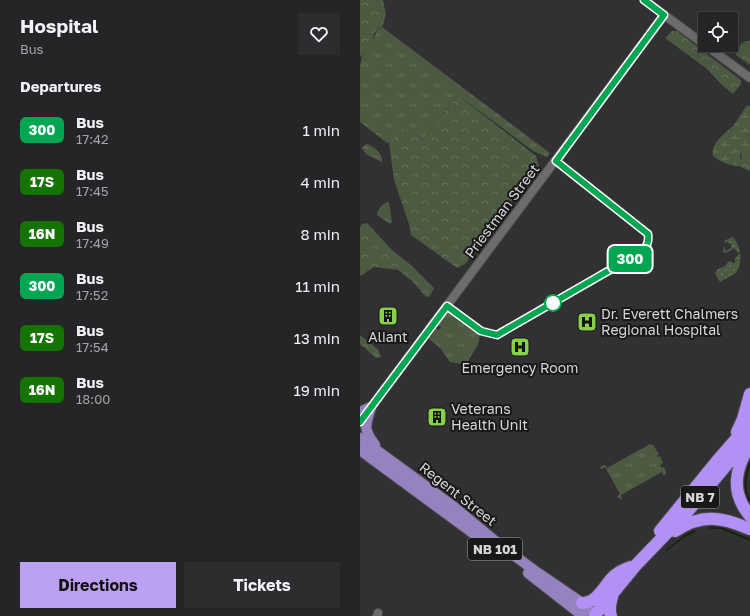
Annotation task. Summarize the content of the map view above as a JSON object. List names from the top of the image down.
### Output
{
  "streets": {
    "highway": ["NB 7"],
    "main road": ["Regent Street", "NB 101"],
    "street": ["Priestman Street"]
  },
  "crossings": [
    ["Regent Street", "NB 7"]
  ],
  "places": {
    "building": ["Aliant", "Veterans Health Unit"],
    "hospital": ["Dr. Everett Chalmers Regional Hospital", "Emergency Room"]
  },
  "lines": ["bus line 300"],
  "page": {
    "heading": [
      ["Hospital", "Bus"],
      "Departures"
    ],
    "on_map": "300",
    "list": [
      {
        "mark": "300",
        "name": "Bus",
        "note": "17:42",
        "value": "1 min"
      },
      {
        "mark": "17S",
        "name": "Bus",
        "note": "17:45",
        "value": "4 min"
      },
      {
        "mark": "16N",
        "name": "Bus",
        "note": "17:49",
        "value": "8 min"
      },
      {
        "mark": "300",
        "name": "Bus",
        "note": "17:52",
        "value": "11 min"
      },
      {
        "mark": "17S",
        "name": "Bus",
        "note": "17:54",
        "value": "13 min"
      },
      {
        "mark": "16N",
        "name": "Bus",
        "note": "18:00",
        "value": "19 min"
      }
    ],
    "buttons": ["Directions", "Tickets"]
  }
}
